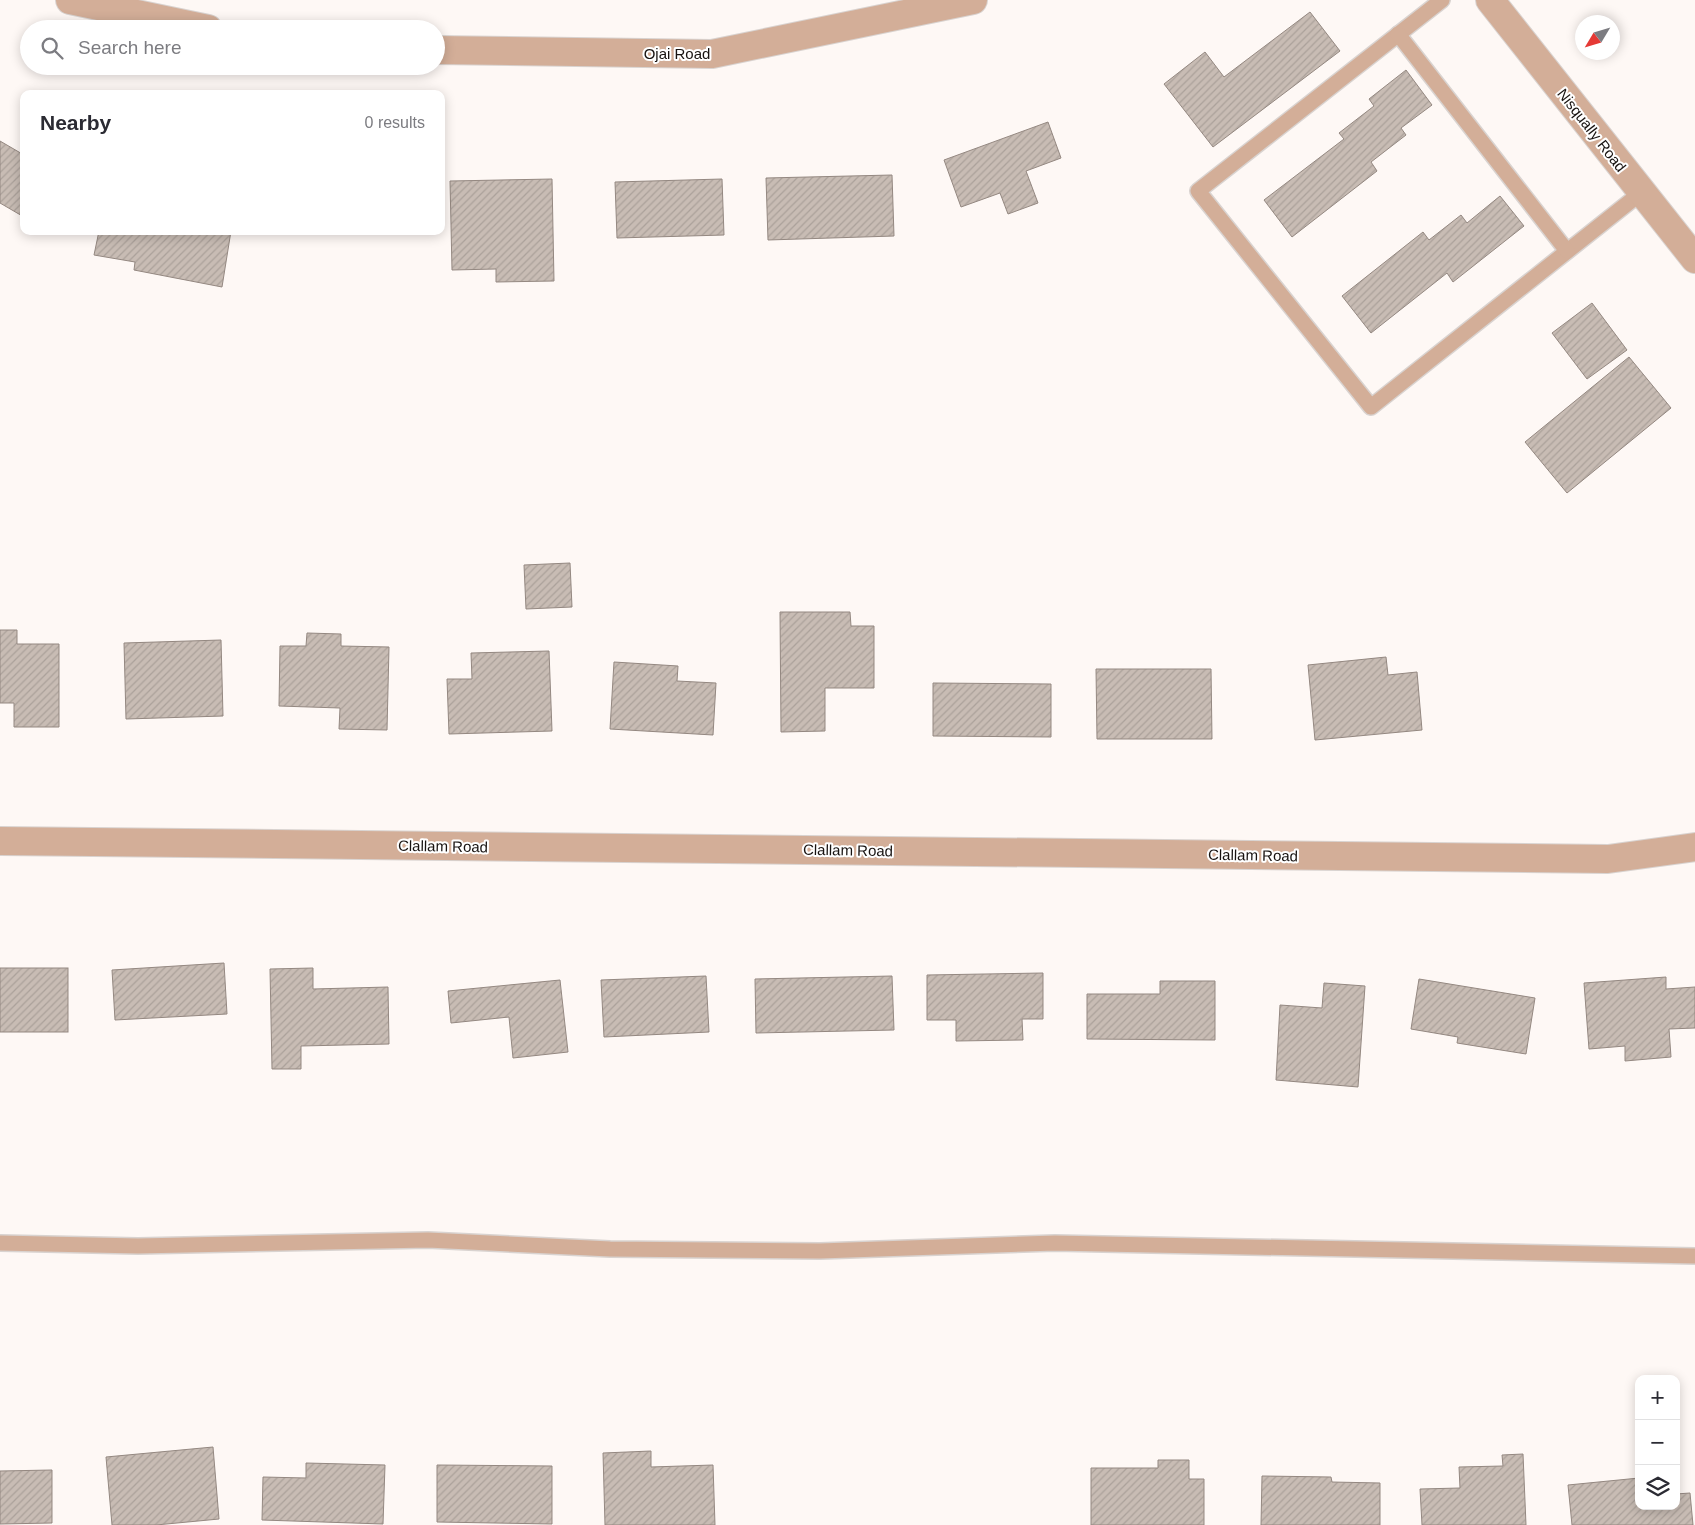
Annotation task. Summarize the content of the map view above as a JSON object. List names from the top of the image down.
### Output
{
  "streets": {
    "street": ["Ojai Road", "Nisqually Road", "Clallam Road"]
  },
  "north": "bottom left",
  "page": {
    "search": "Search here",
    "heading": ["Nearby", "0 results"],
    "map_buttons": ["+", "−"]
  }
}
